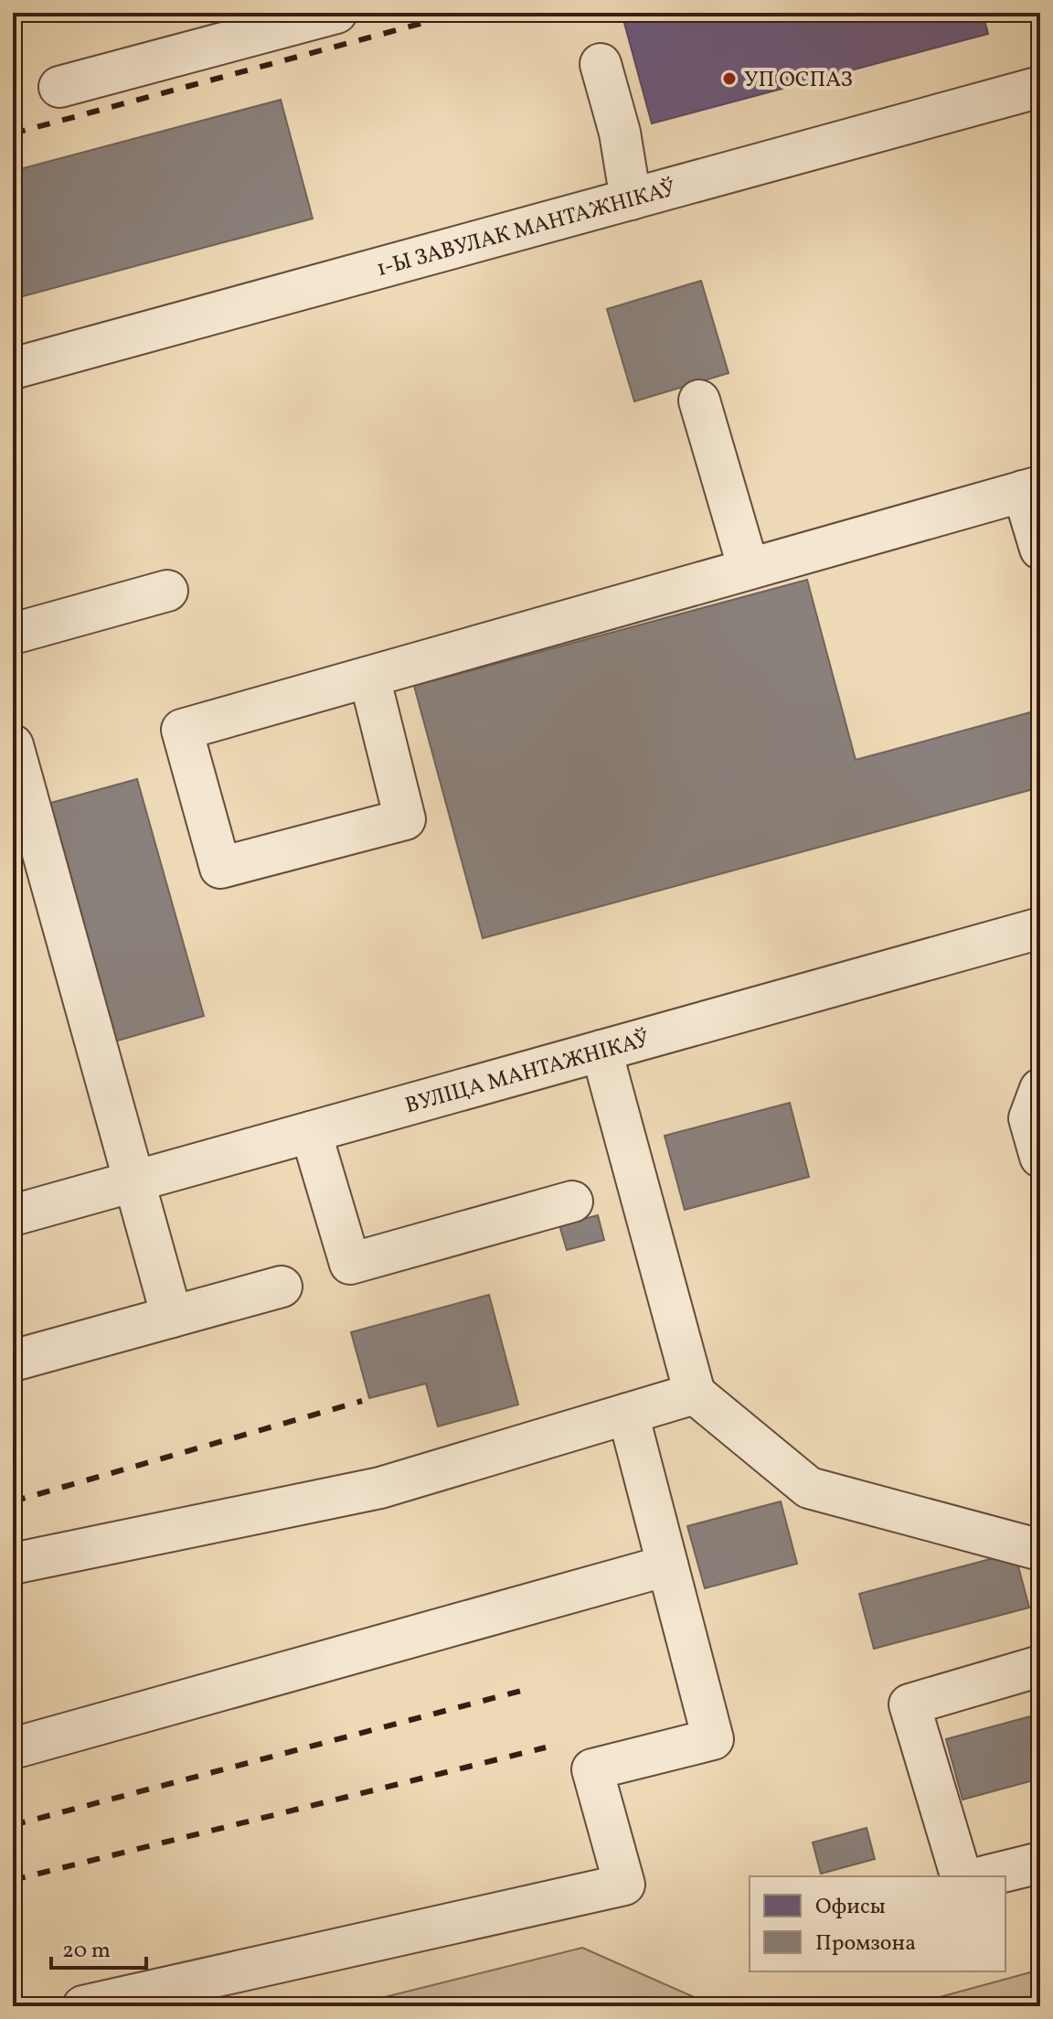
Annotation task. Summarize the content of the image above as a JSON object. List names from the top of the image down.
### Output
{
  "streets": {
    "street": ["1-Ы ЗАВУЛАК МАНТАЖНІКАЎ", "ВУЛІЦА МАНТАЖНІКАЎ"]
  },
  "places": ["УП ОСПАЗ"],
  "legend": ["Офисы", "Промзона"],
  "scale_bar": "20 m"
}
